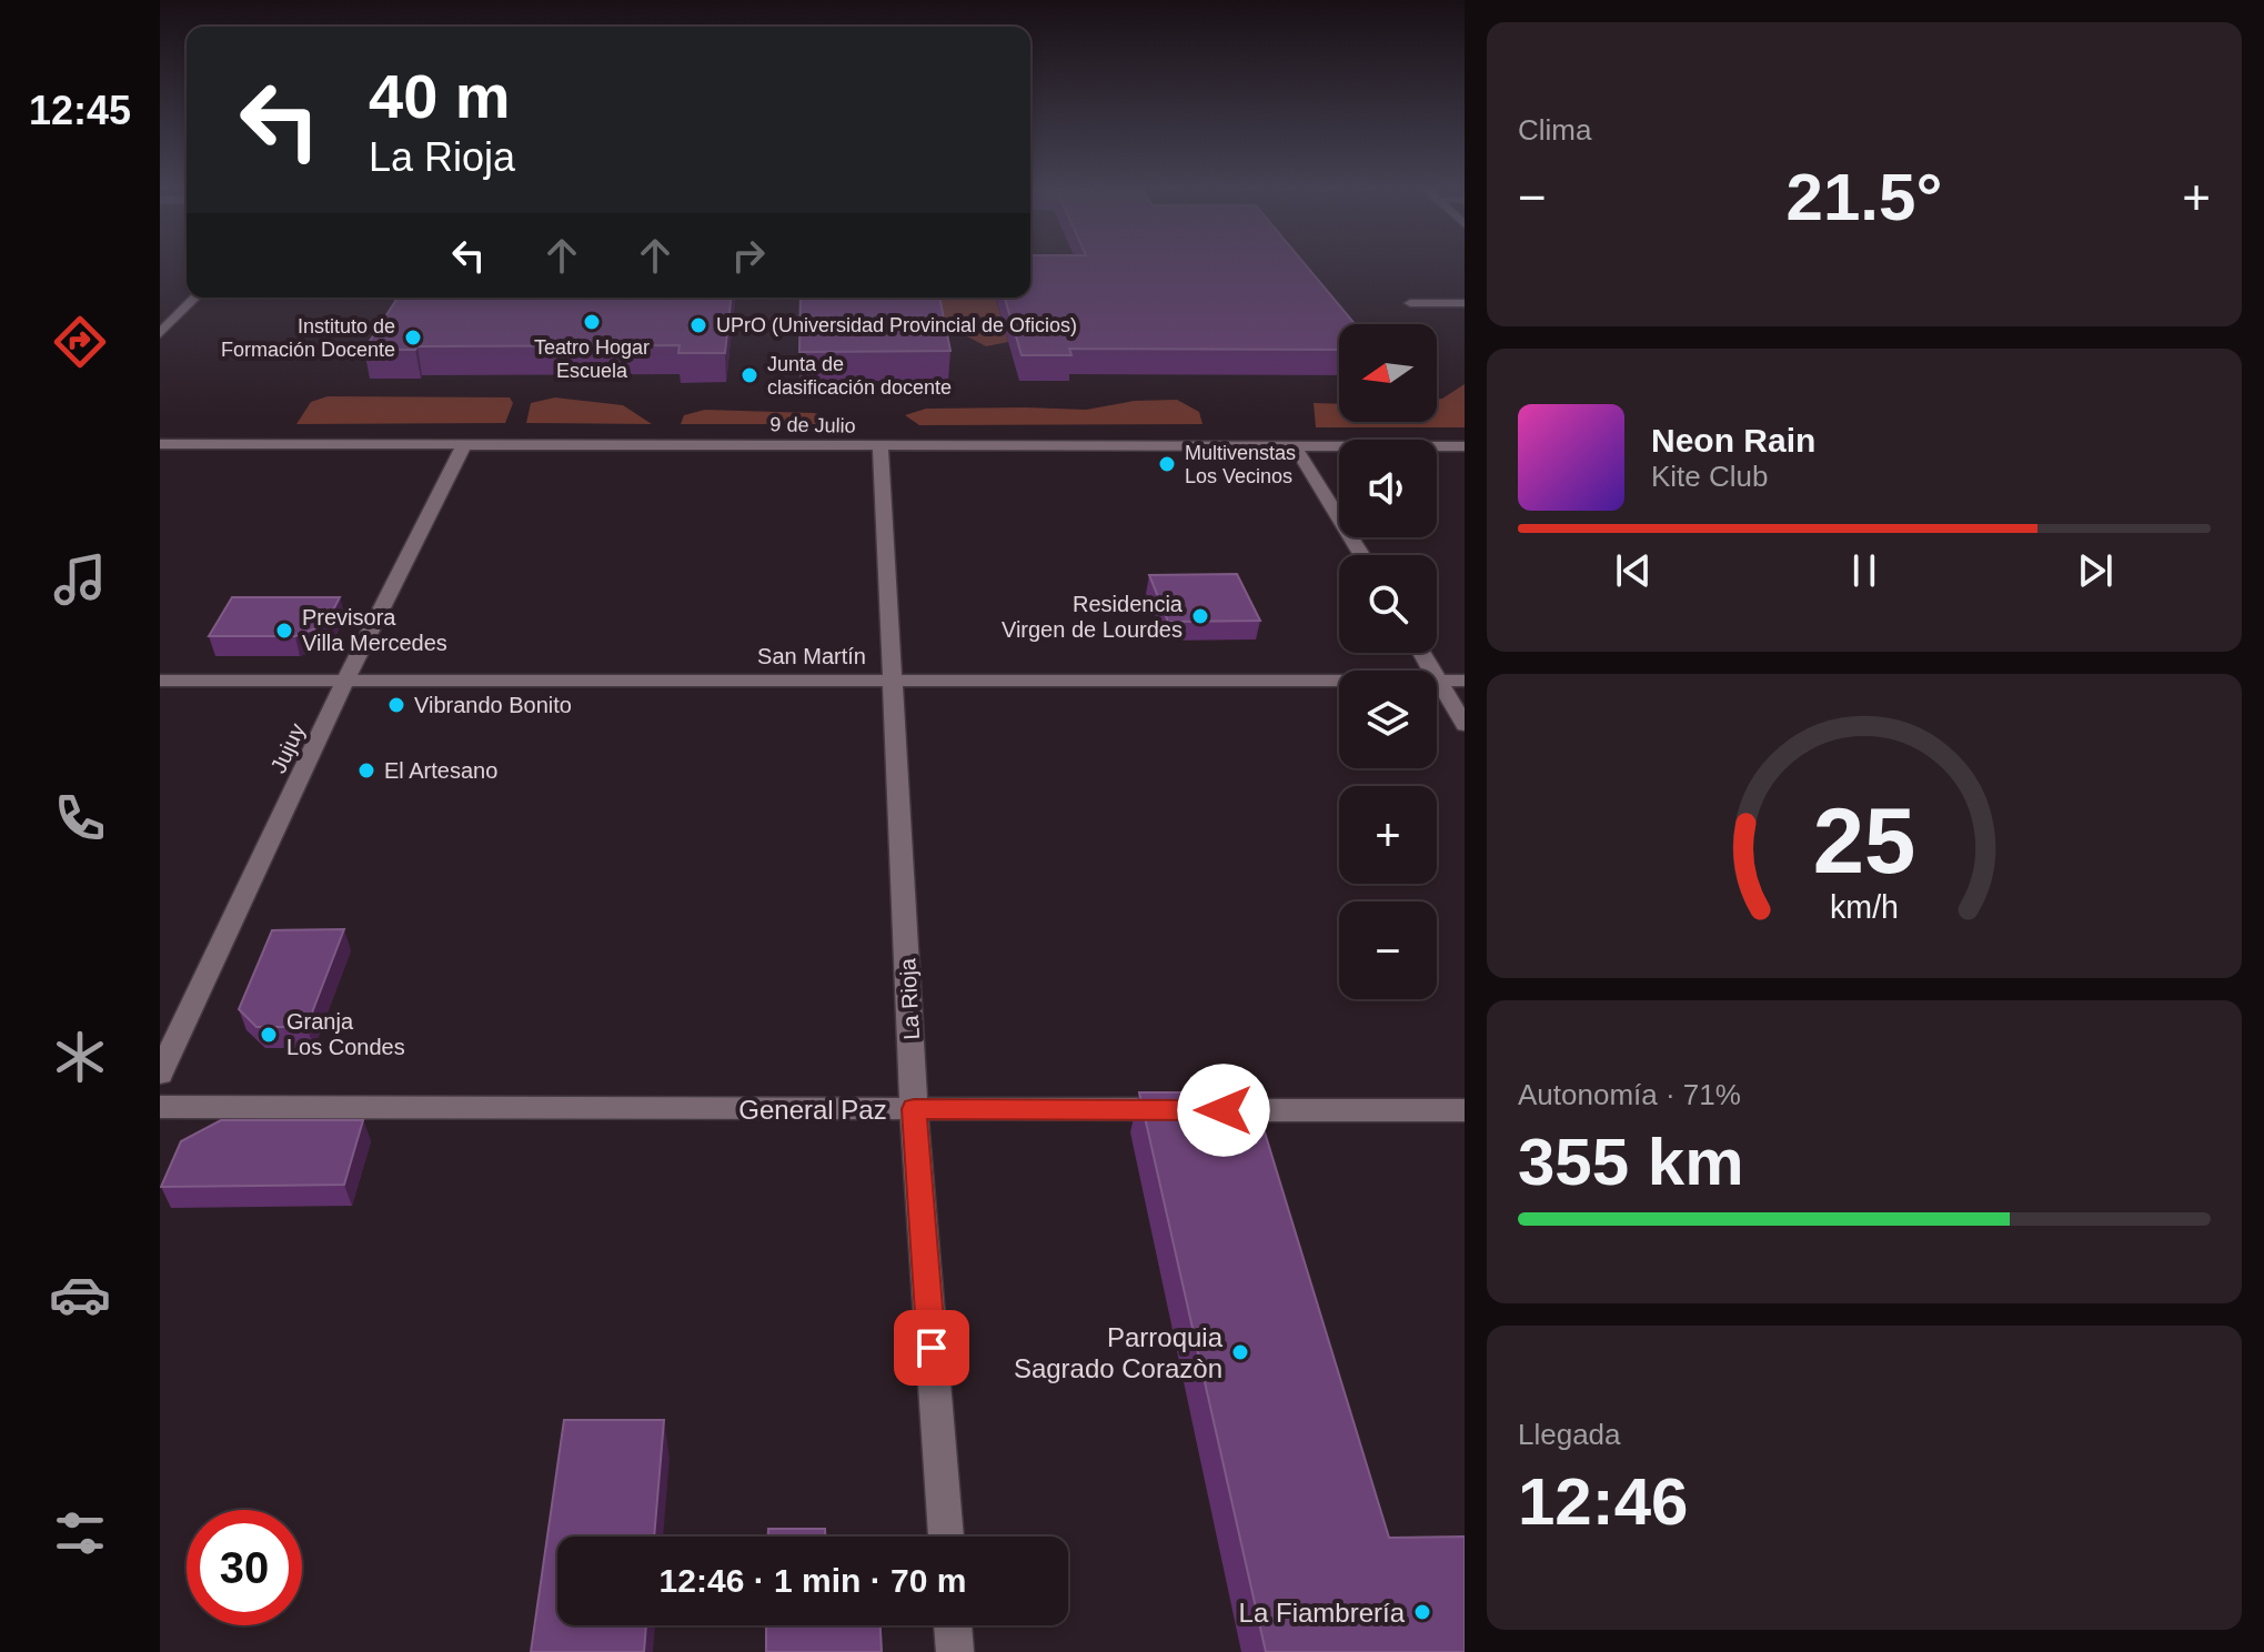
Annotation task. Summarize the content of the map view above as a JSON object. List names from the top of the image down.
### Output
{
  "streets": {
    "street": [
      "9 de Julio",
      "San Martín",
      "Jujuy",
      "La Rioja",
      "General Paz"
    ]
  },
  "crossings": [
    ["9 de Julio", "Jujuy"],
    ["9 de Julio", "La Rioja"],
    ["San Martín", "Jujuy"],
    ["San Martín", "La Rioja"],
    ["La Rioja", "General Paz"]
  ],
  "places": [
    "Teatro Hogar Escuela",
    "UPrO (Universidad Provincial de Oficios)",
    "Instituto de Formación Docente",
    "Junta de clasificación docente",
    "Multivenstas Los Vecinos",
    "Residencia Virgen de Lourdes",
    "Previsora Villa Mercedes",
    "Vibrando Bonito",
    "El Artesano",
    "Granja Los Condes",
    "Parroquia Sagrado Corazòn",
    "La Fiambrería"
  ],
  "north": "left",
  "page": {
    "tabs": "12:45",
    "tile": [
      "Clima",
      ["Autonomía · 71%", "355 km"],
      ["Llegada", "12:46"]
    ],
    "turn": ["40 m", "La Rioja"],
    "heat": ["−", "21.5°", "+"],
    "map_buttons": ["+", "−"],
    "song": ["Neon Rain", "Kite Club"],
    "limit": "30",
    "trip": "12:46 · 1 min · 70 m",
    "gauge": ["25", "km/h"]
  }
}
